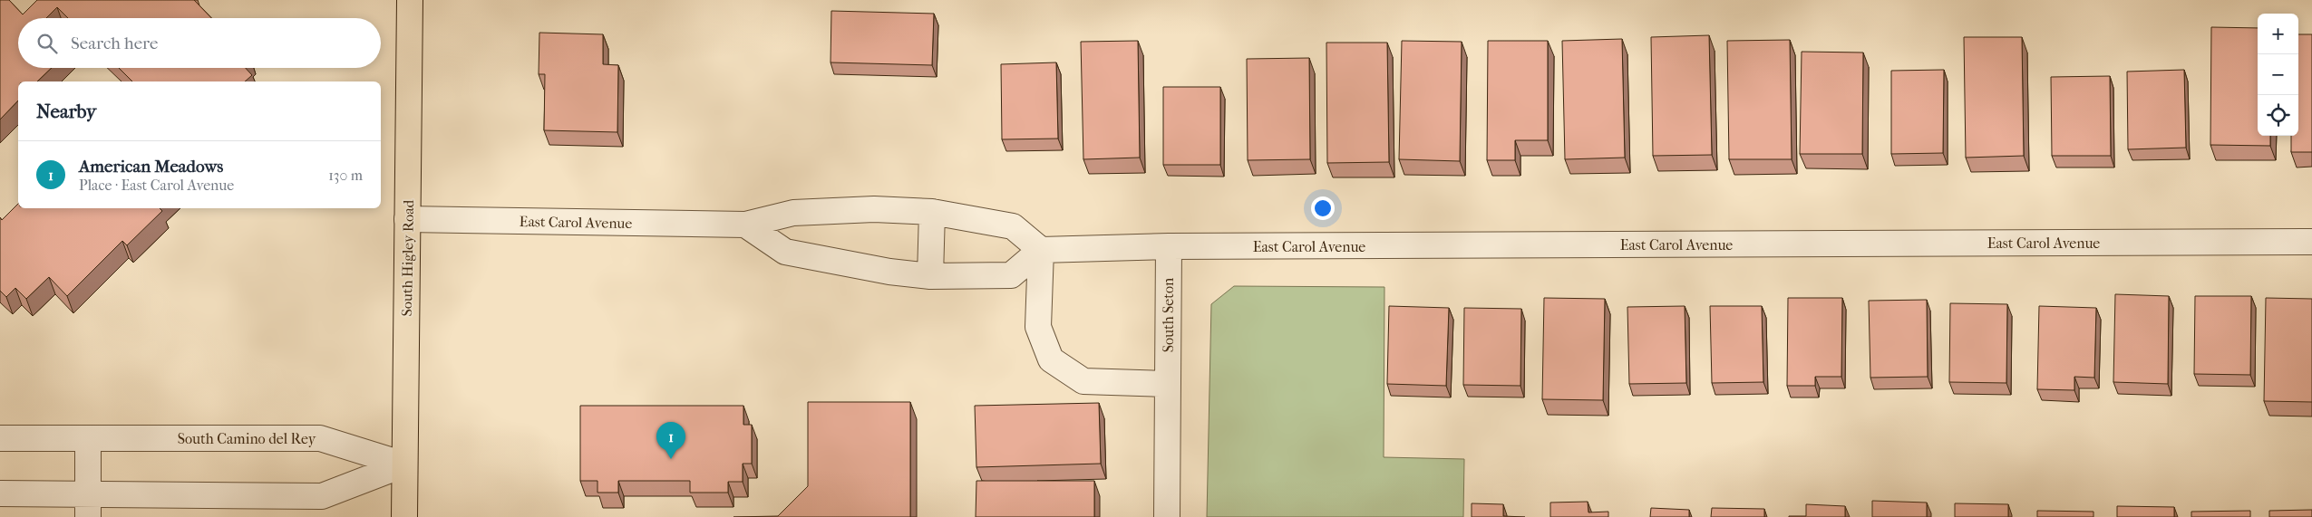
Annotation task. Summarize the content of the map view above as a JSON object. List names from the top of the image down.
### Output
{
  "streets": {
    "main road": ["South Higley Road"],
    "street": ["East Carol Avenue", "South Seton", "South Camino del Rey"]
  },
  "crossings": [
    ["East Carol Avenue", "South Higley Road"],
    ["East Carol Avenue", "South Seton"],
    ["South Higley Road", "South Camino del Rey"]
  ],
  "page": {
    "map_buttons": ["+", "−"],
    "search": "Search here",
    "heading": "Nearby",
    "list": [
      {
        "mark": "1",
        "name": "American Meadows",
        "note": "Place · East Carol Avenue",
        "value": "130 m"
      }
    ],
    "pins": "1"
  }
}
